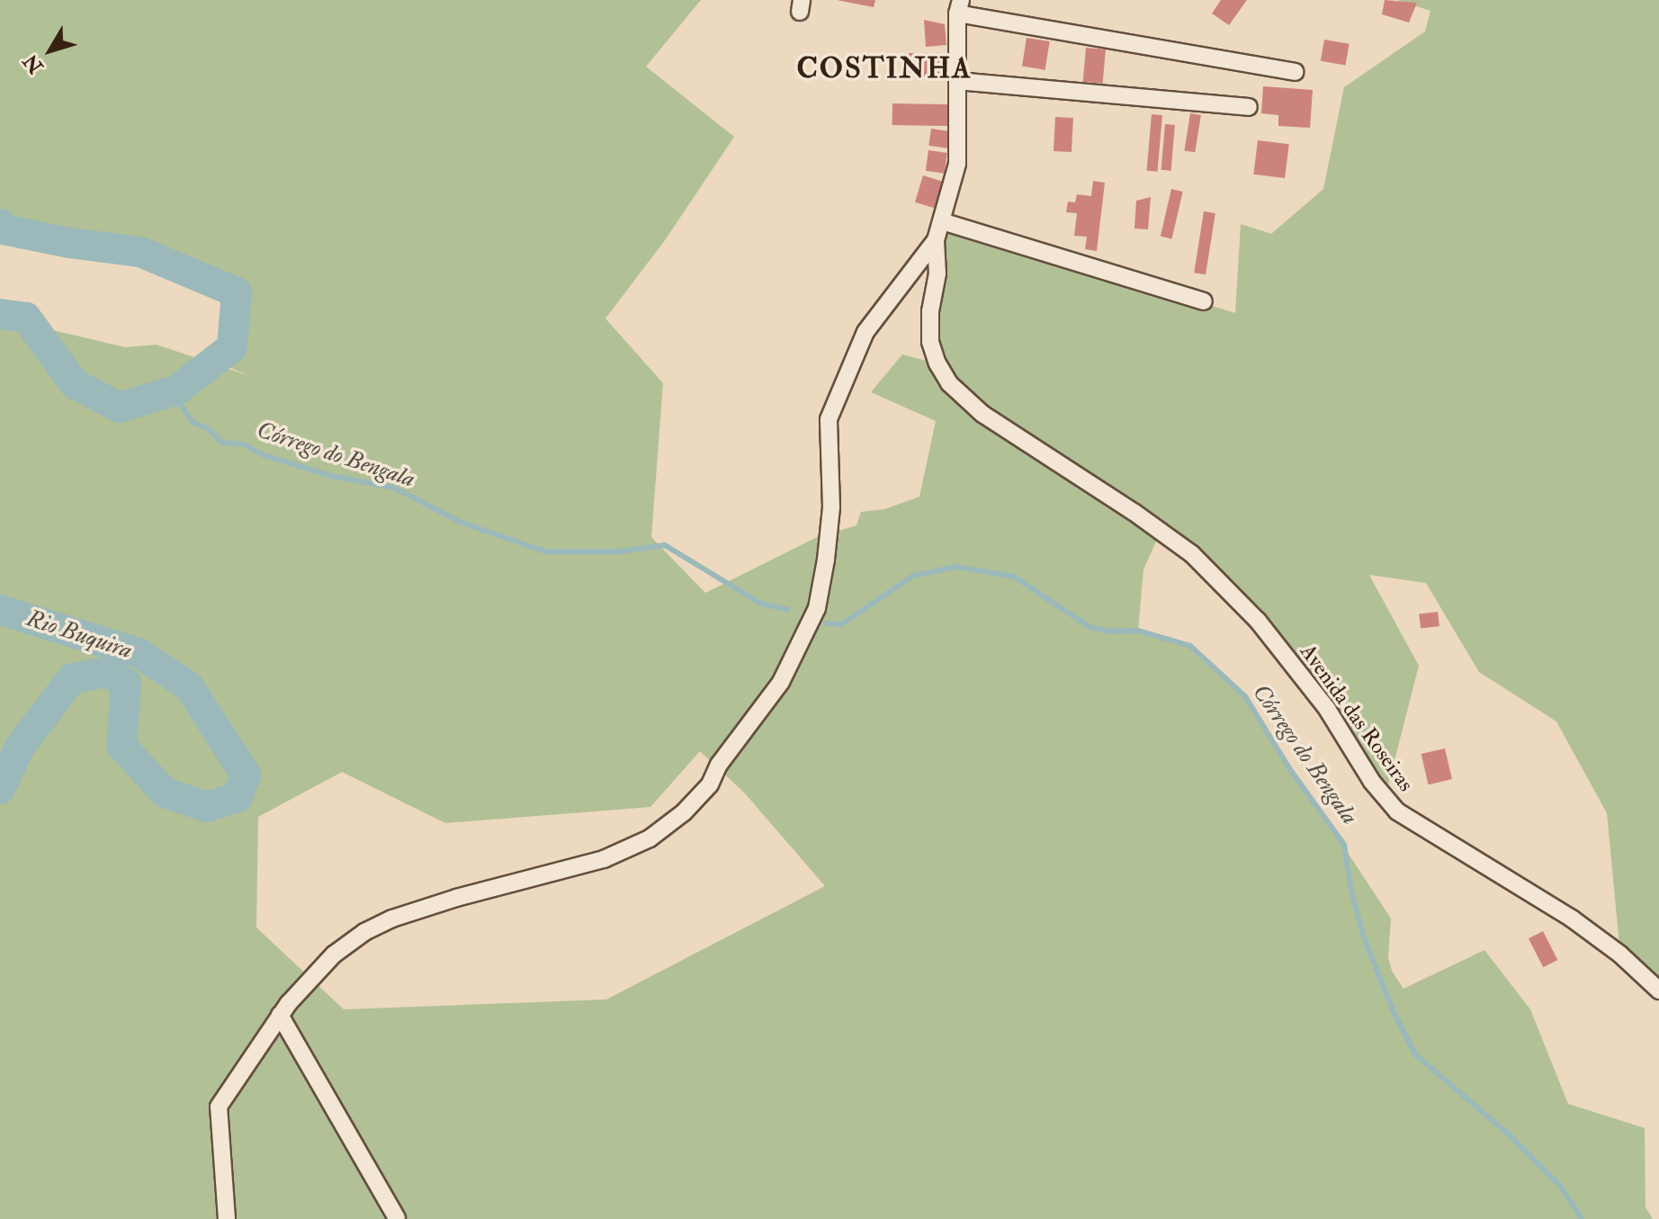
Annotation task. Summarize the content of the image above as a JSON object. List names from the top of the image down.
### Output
{
  "streets": {
    "street": ["Avenida das Roseiras"]
  },
  "districts": ["COSTINHA"],
  "water": ["Córrego do Bengala", "Rio Buquira"],
  "north": "bottom left"
}
